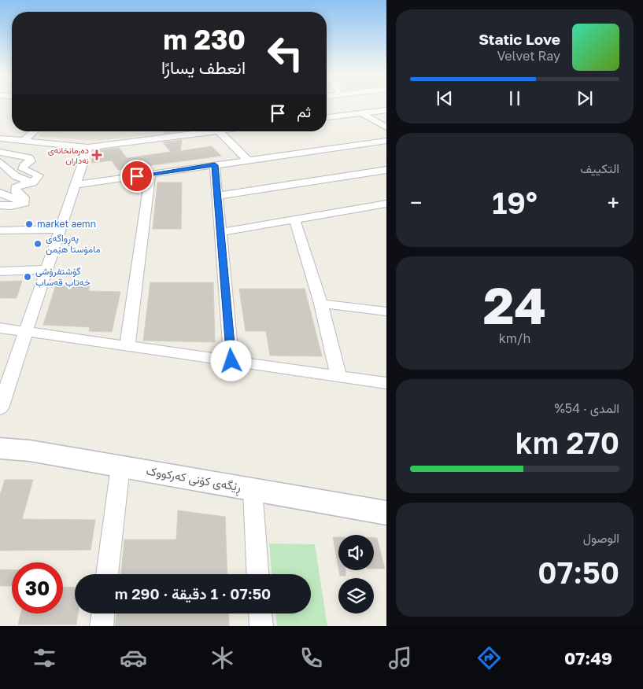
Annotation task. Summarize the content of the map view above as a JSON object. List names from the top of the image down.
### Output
{
  "streets": {
    "street": ["ڕێگەی کۆنی کەرکووک"]
  },
  "places": {
    "health": ["دەرمانخانەی نەداران"],
    "other": ["market aemn", "پەڕواگەی مامۆستا هێمن", "گۆشتفرۆشی خەتاب قەساب"]
  },
  "page": {
    "turn": ["230 m", "انعطف يسارًا"],
    "song": ["Static Love", "Velvet Ray"],
    "then": "ثم",
    "tile": [
      "التكييف",
      ["24", "km/h"],
      ["المدى · 54%", "270 km"],
      ["الوصول", "07:50"]
    ],
    "heat": ["−", "19°", "+"],
    "limit": "30",
    "trip": "07:50 · 1 دقيقة · 290 m",
    "tabs": "07:49"
  }
}
